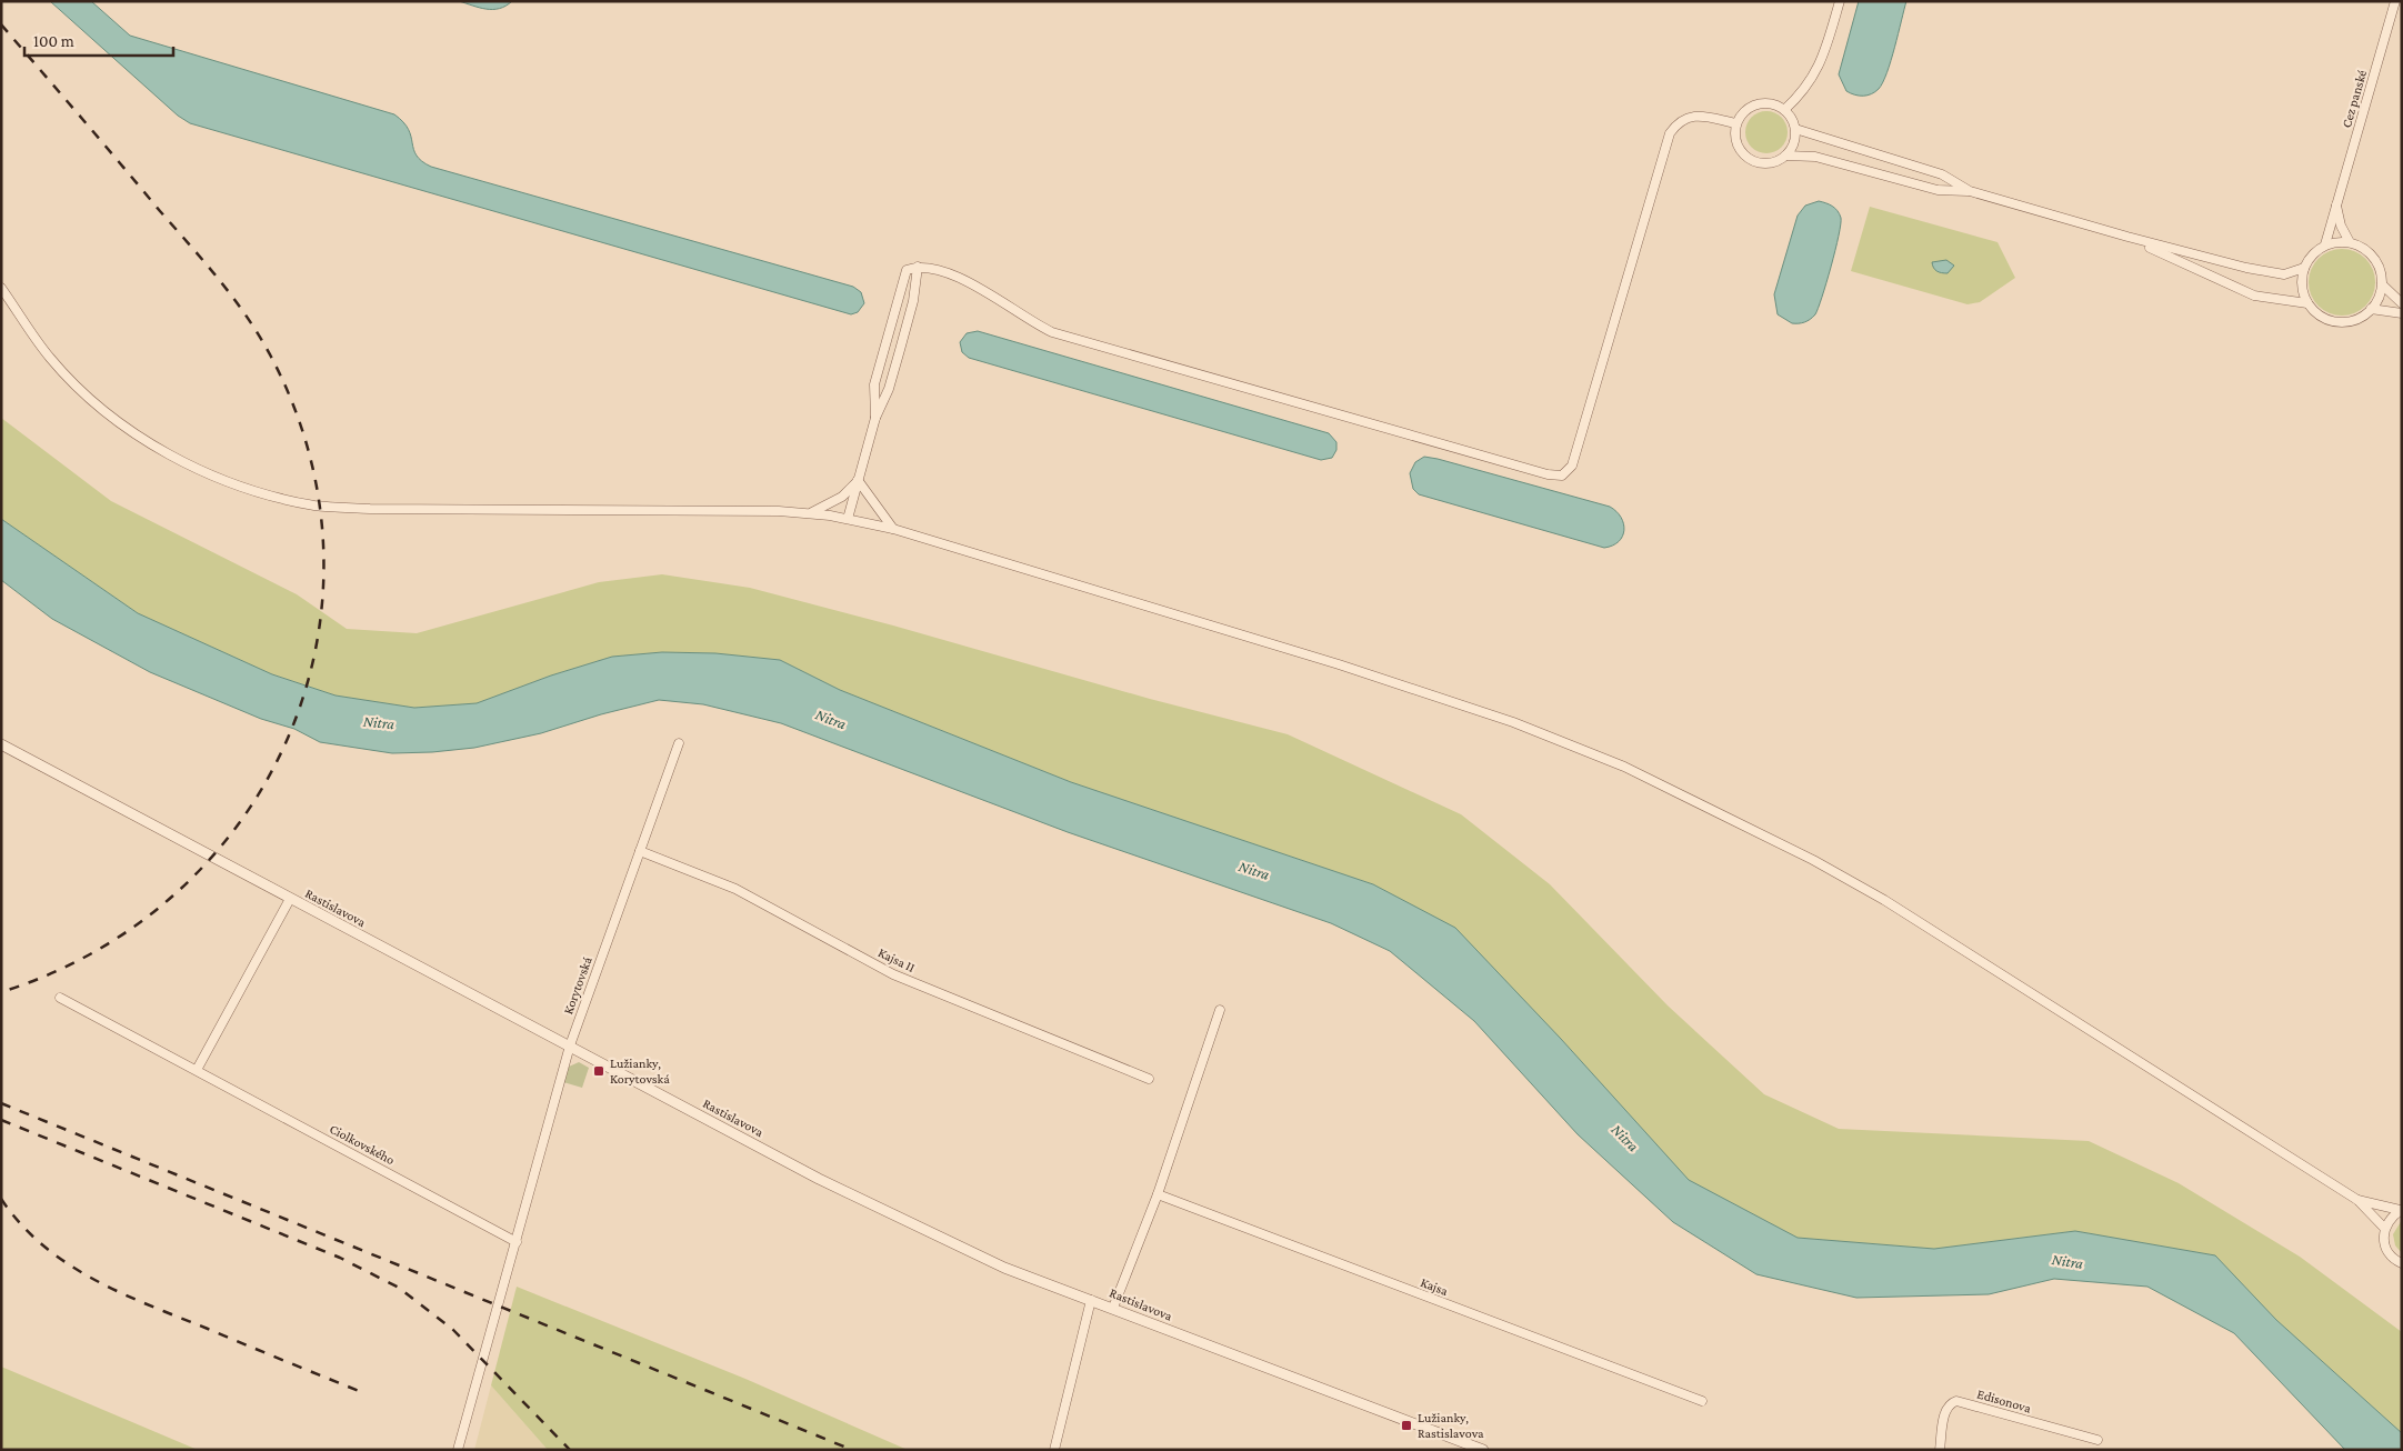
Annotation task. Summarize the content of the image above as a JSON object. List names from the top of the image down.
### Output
{
  "streets": {
    "street": [
      "Cez panské",
      "Rastislavova",
      "Kajsa II",
      "Korytovská",
      "Ciolkovského",
      "Kajsa",
      "Edisonova"
    ]
  },
  "crossings": [
    ["Rastislavova", "Korytovská"],
    ["Kajsa II", "Korytovská"],
    ["Korytovská", "Ciolkovského"]
  ],
  "water": ["Nitra"],
  "places": {
    "transit": ["Lužianky, Korytovská", "Lužianky, Rastislavova"]
  },
  "scale_bar": "100 m"
}
